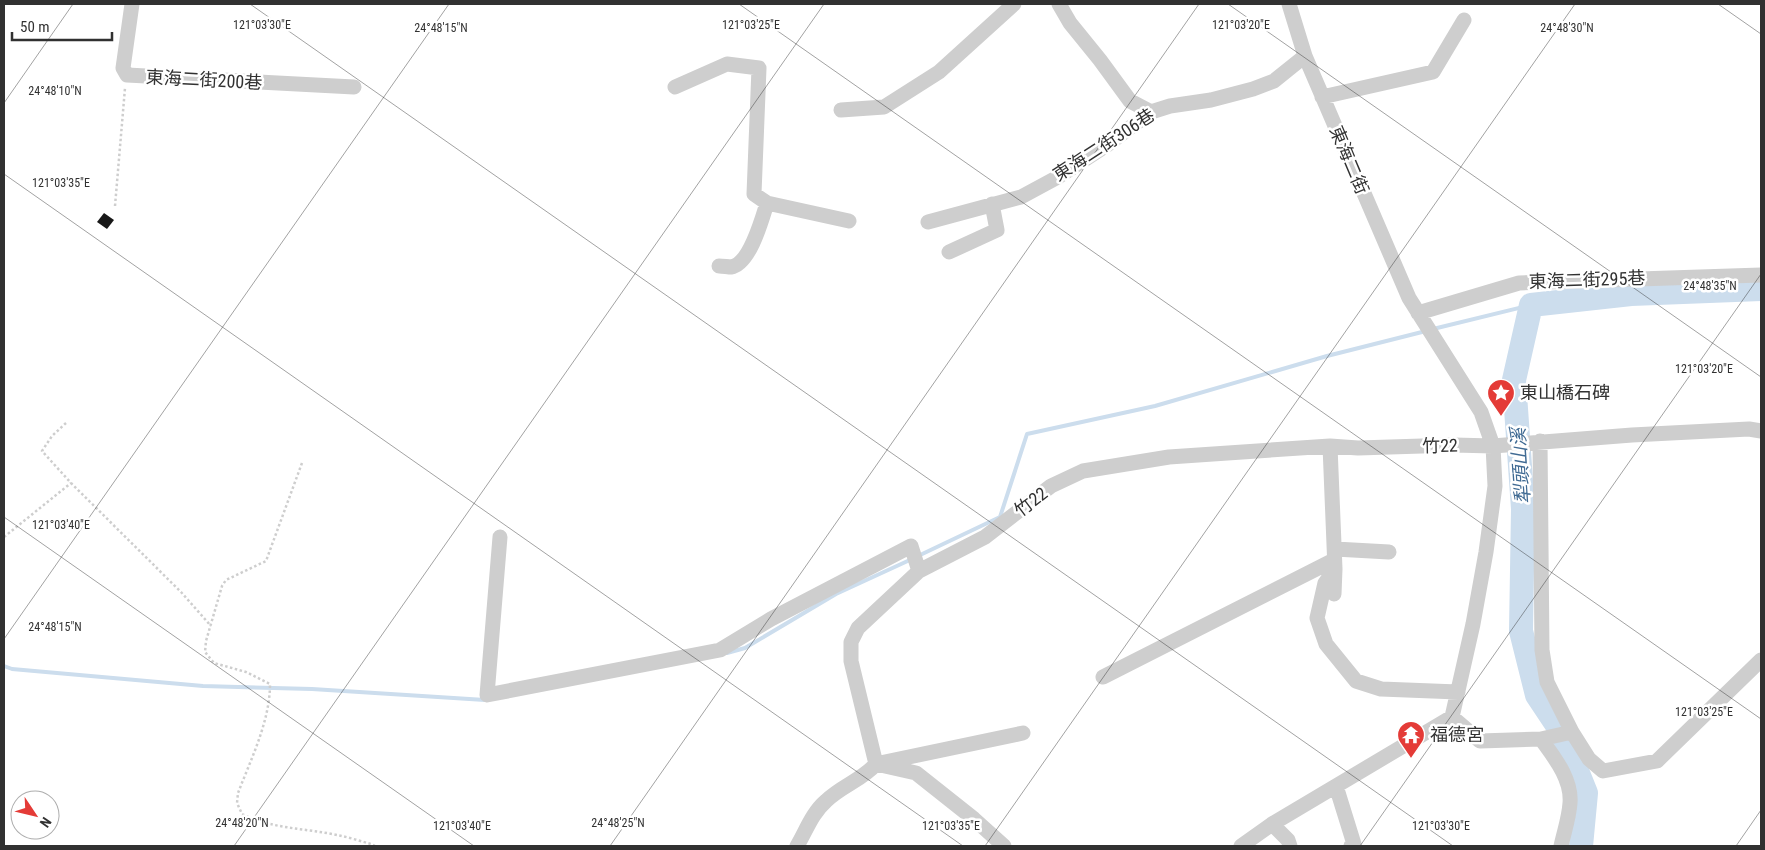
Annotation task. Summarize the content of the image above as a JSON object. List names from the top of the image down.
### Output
{
  "streets": {
    "street": [
      "東海二街200巷",
      "東海二街306巷",
      "東海二街",
      "東海二街295巷",
      "竹22"
    ]
  },
  "crossings": [
    ["東海二街306巷", "東海二街"],
    ["東海二街", "東海二街295巷"],
    ["東海二街", "竹22"]
  ],
  "water": ["犁頭山溪"],
  "places": {
    "place": ["東山橋石碑"],
    "temple": ["福德宮"]
  },
  "scale_bar": "50 m",
  "north": "bottom right",
  "coordinates": [
    "121°03'30\"E",
    "121°03'25\"E",
    "121°03'20\"E",
    "24°48'15\"N",
    "24°48'30\"N",
    "24°48'10\"N",
    "121°03'35\"E",
    "24°48'35\"N",
    "121°03'40\"E",
    "24°48'20\"N",
    "24°48'25\"N"
  ]
}
